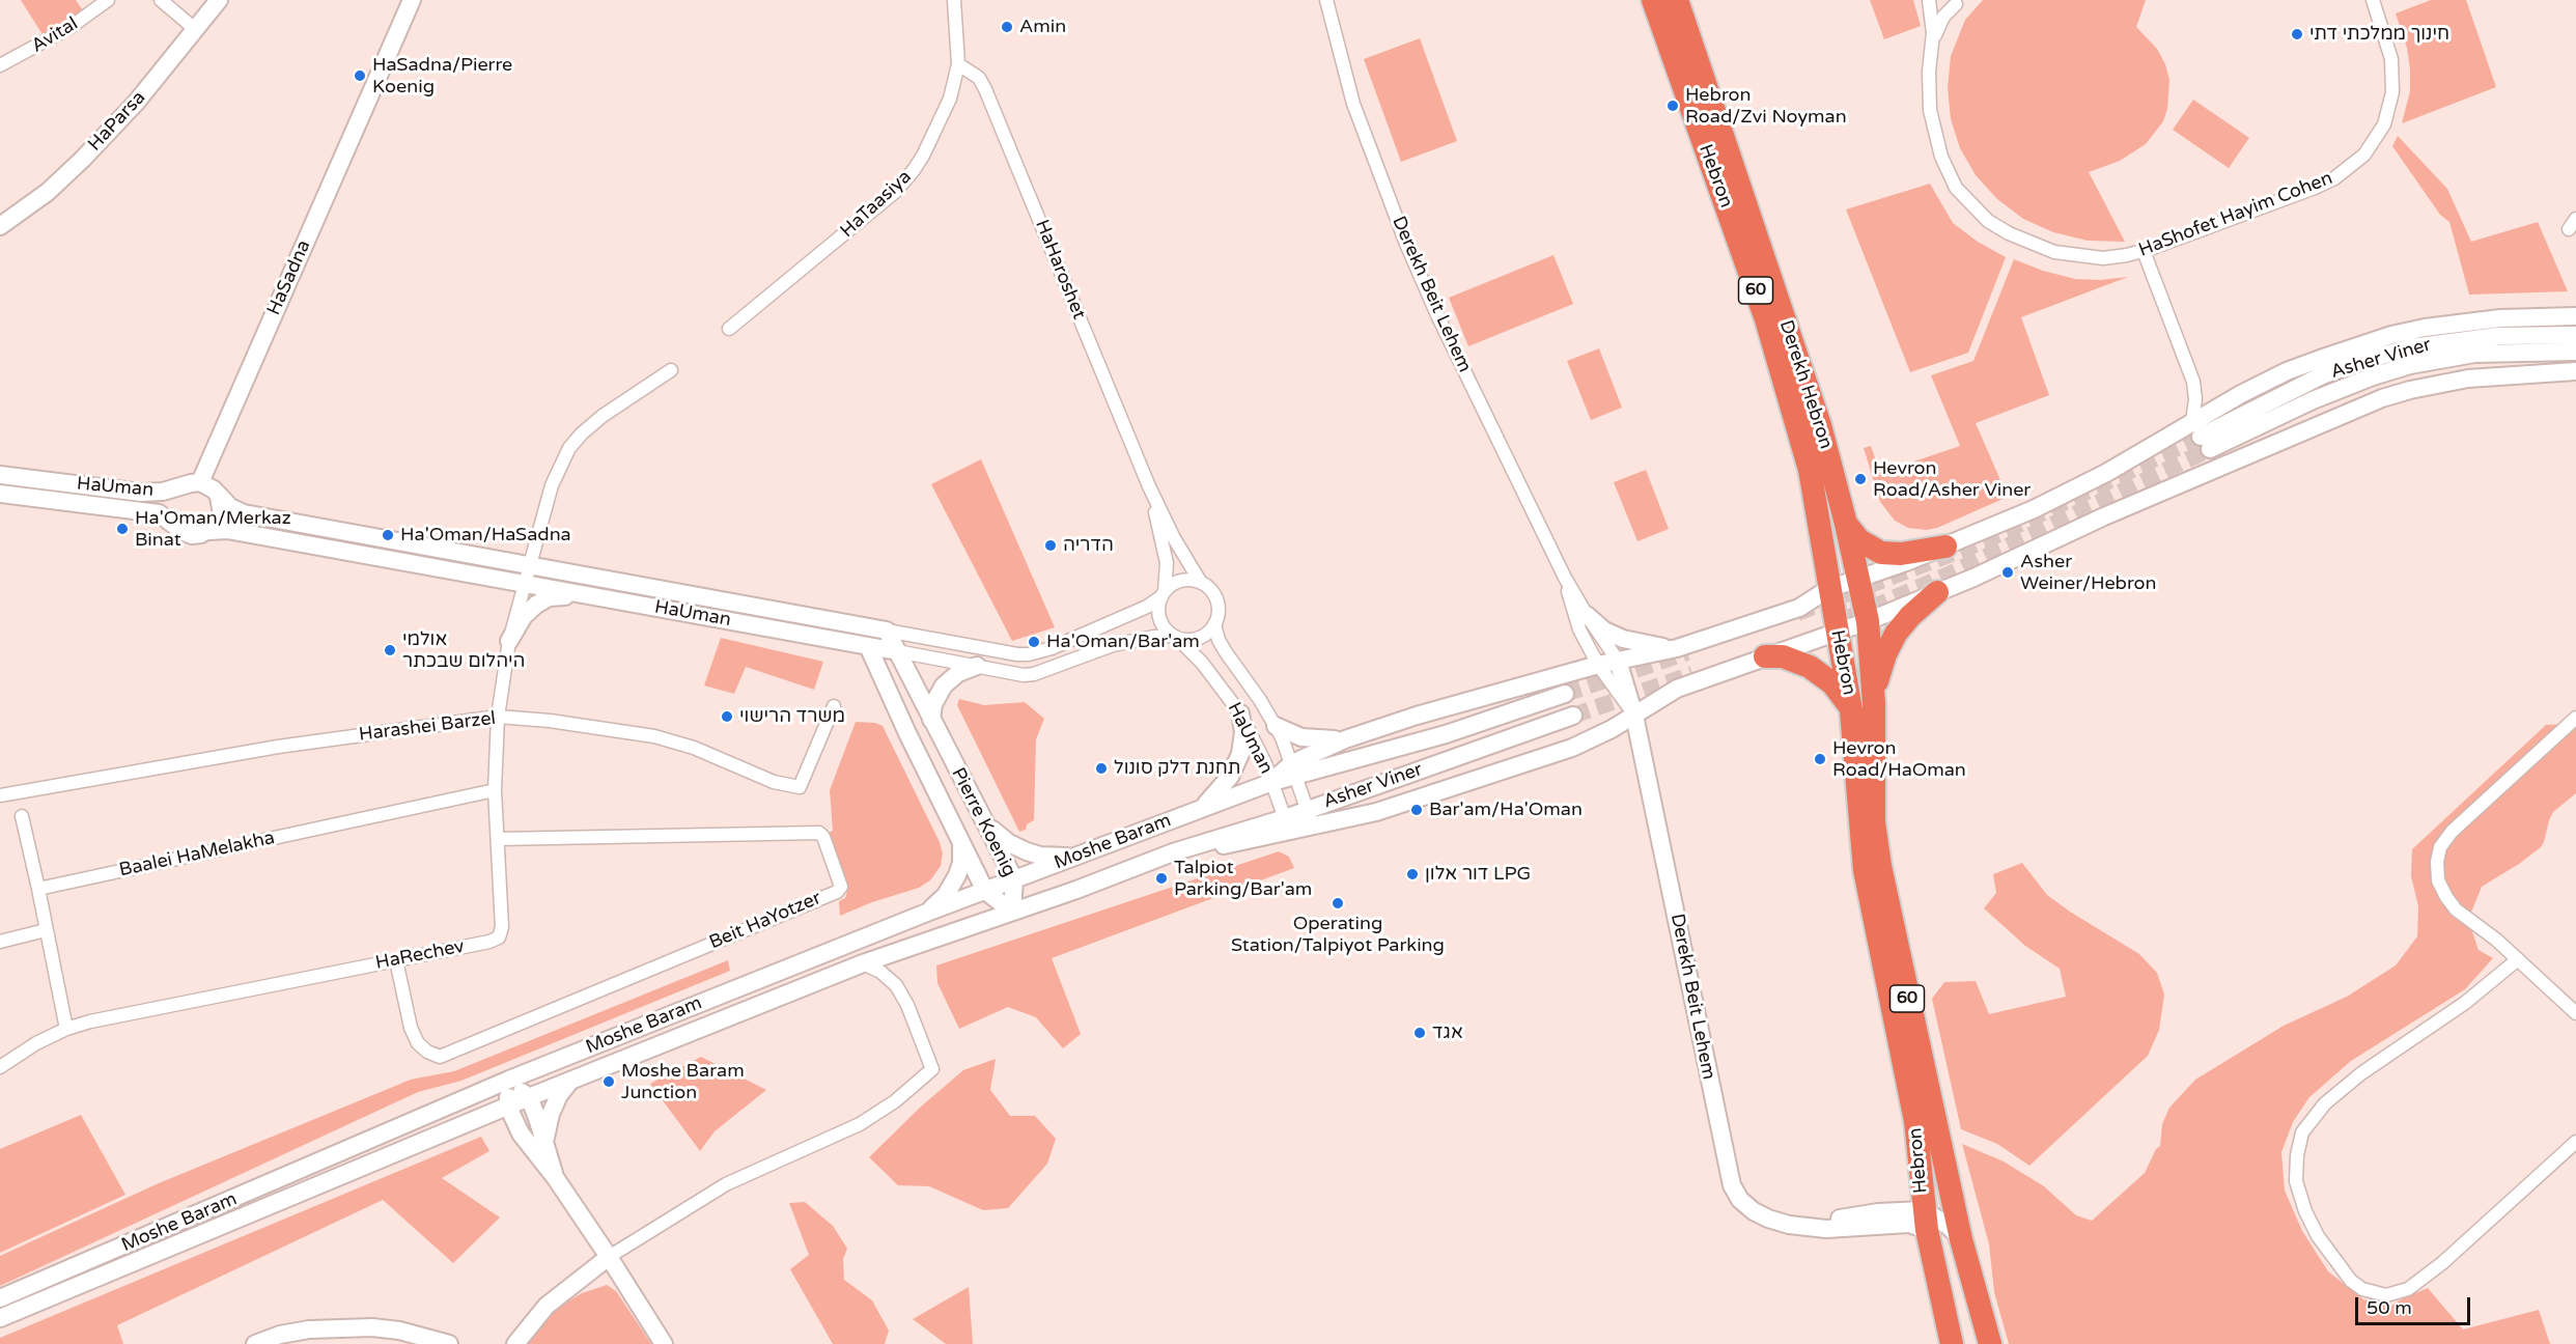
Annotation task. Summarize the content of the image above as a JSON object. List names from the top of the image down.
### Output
{
  "streets": {
    "highway": ["Hebron", "60", "Derekh Hebron"],
    "main road": [
      "HaParsa",
      "HaSadna",
      "Derekh Beit Lehem",
      "Asher Viner",
      "HaUman",
      "Pierre Koenig",
      "Moshe Baram"
    ],
    "street": [
      "Avital",
      "HaTaasiya",
      "HaShofet Hayim Cohen",
      "HaHaroshet",
      "Harashei Barzel",
      "Baalei HaMelakha",
      "Beit HaYotzer",
      "HaRechev"
    ]
  },
  "crossings": [
    ["Hebron", "Derekh Beit Lehem"],
    ["Hebron", "Derekh Hebron"],
    ["HaTaasiya", "HaHaroshet"],
    ["HaHaroshet", "HaUman"],
    ["HaSadna", "HaUman"],
    ["Asher Viner", "HaUman"],
    ["Asher Viner", "Moshe Baram"],
    ["HaUman", "Pierre Koenig"],
    ["HaUman", "Moshe Baram"],
    ["HaUman", "HaRechev"],
    ["Harashei Barzel", "HaRechev"],
    ["Pierre Koenig", "Moshe Baram"],
    ["Baalei HaMelakha", "HaRechev"],
    ["Beit HaYotzer", "HaRechev"]
  ],
  "places": [
    "Amin",
    "חינוך ממלכתי דתי",
    "HaSadna/Pierre Koenig",
    "Hebron Road/Zvi Noyman",
    "Hevron Road/Asher Viner",
    "Ha'Oman/Merkaz Binat",
    "Ha'Oman/HaSadna",
    "הדריה",
    "Asher Weiner/Hebron",
    "Ha'Oman/Bar'am",
    "אולמי היהלום שבכתר",
    "משרד הרישוי",
    "Hevron Road/HaOman",
    "תחנת דלק סונול",
    "Bar'am/Ha'Oman",
    "דור אלון LPG",
    "Talpiot Parking/Bar'am",
    "Operating Station/Talpiyot Parking",
    "אגד",
    "Moshe Baram Junction"
  ],
  "scale_bar": "50 m"
}
